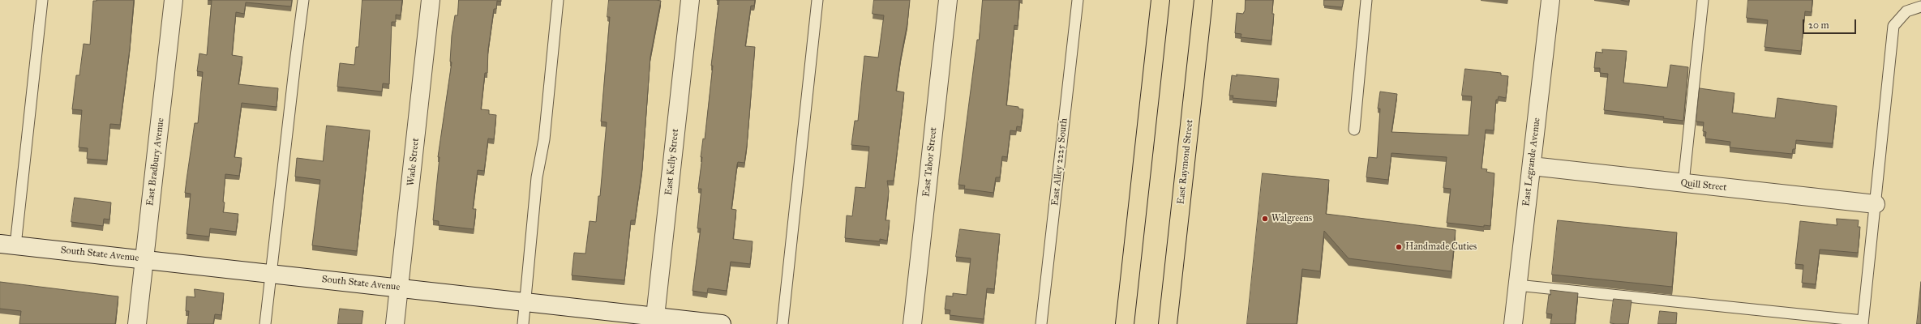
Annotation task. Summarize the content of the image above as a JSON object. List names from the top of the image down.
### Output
{
  "streets": {
    "main road": ["East Raymond Street"],
    "street": [
      "East Bradbury Avenue",
      "Wade Street",
      "East Kelly Street",
      "East Tabor Street",
      "East Legrande Avenue",
      "Quill Street",
      "South State Avenue"
    ],
    "lane": ["East Alley 2225 South"]
  },
  "crossings": [
    ["East Bradbury Avenue", "South State Avenue"],
    ["Wade Street", "South State Avenue"],
    ["East Kelly Street", "South State Avenue"],
    ["East Legrande Avenue", "Quill Street"]
  ],
  "places": ["Walgreens", "Handmade Cuties"],
  "scale_bar": "20 m"
}
